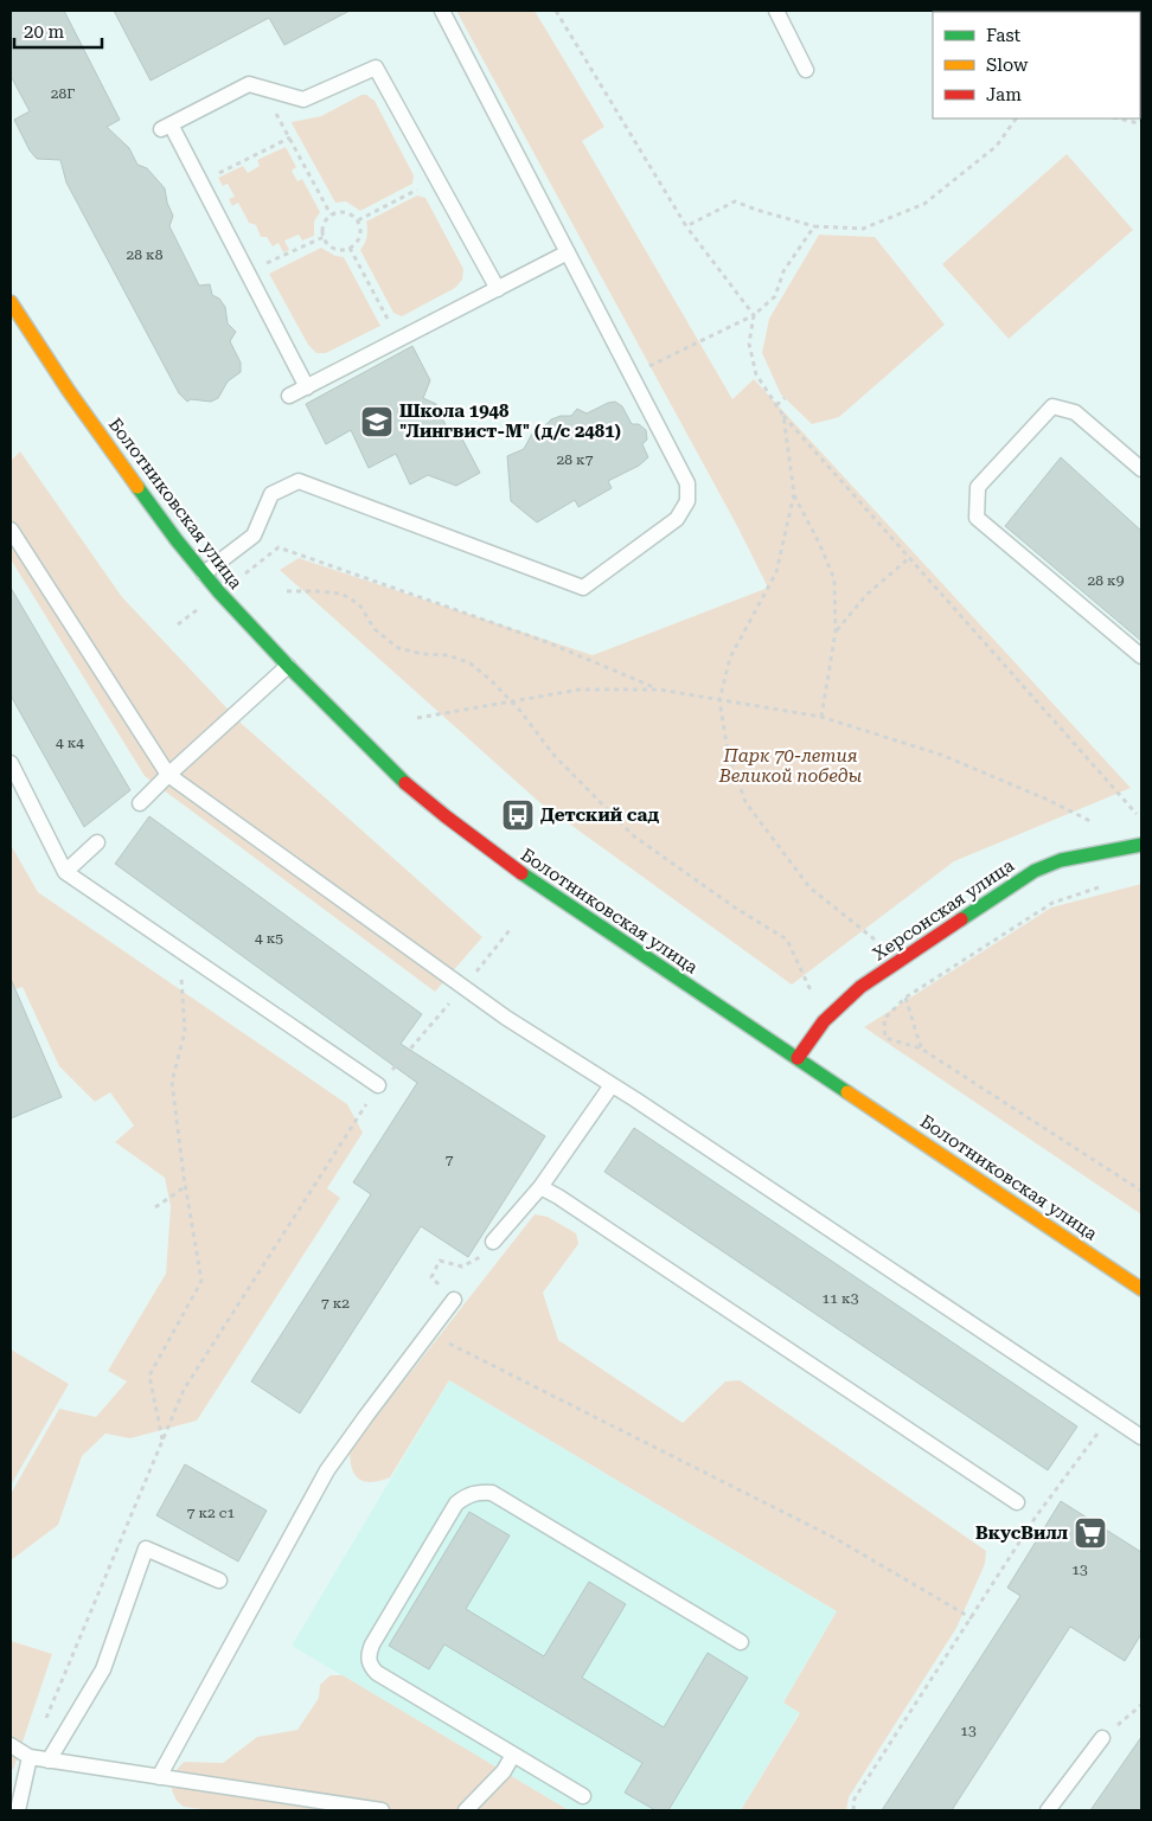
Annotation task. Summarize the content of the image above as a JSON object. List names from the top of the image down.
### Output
{
  "streets": {
    "street": ["Болотниковская улица", "Херсонская улица"]
  },
  "crossings": [
    ["Болотниковская улица", "Херсонская улица"]
  ],
  "parks": ["Парк 70-летия Великой победы"],
  "places": {
    "school or university": ["Школа 1948 \"Лингвист-М\" (д/с 2481)"],
    "bus stop": ["Детский сад"],
    "supermarket": ["ВкусВилл"]
  },
  "house_numbers": [
    "28Г",
    "28 к8",
    "28 к7",
    "28 к9",
    "4 к4",
    "4 к5",
    "7",
    "11 к3",
    "7 к2",
    "7 к2 с1",
    "13",
    "13"
  ],
  "legend": ["Fast", "Slow", "Jam"],
  "scale_bar": "20 m"
}
